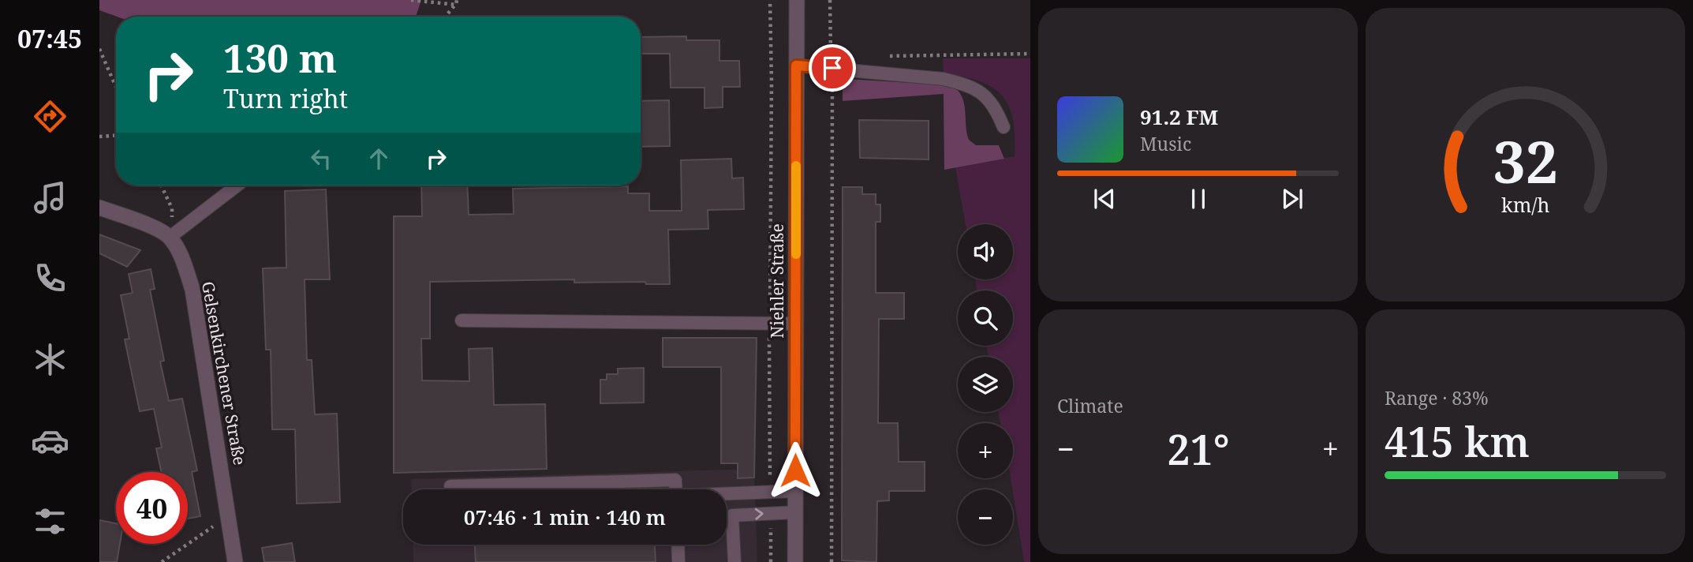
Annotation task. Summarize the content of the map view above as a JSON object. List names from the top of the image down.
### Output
{
  "streets": {
    "street": ["Niehler Straße", "Gelsenkirchener Straße"]
  },
  "page": {
    "tabs": "07:45",
    "turn": ["130 m", "Turn right"],
    "song": ["91.2 FM", "Music"],
    "map_buttons": ["+", "−"],
    "tile": [
      "Climate",
      ["Range · 83%", "415 km"]
    ],
    "heat": ["−", "21°", "+"],
    "limit": "40",
    "trip": "07:46 · 1 min · 140 m",
    "gauge": ["32", "km/h"]
  }
}
